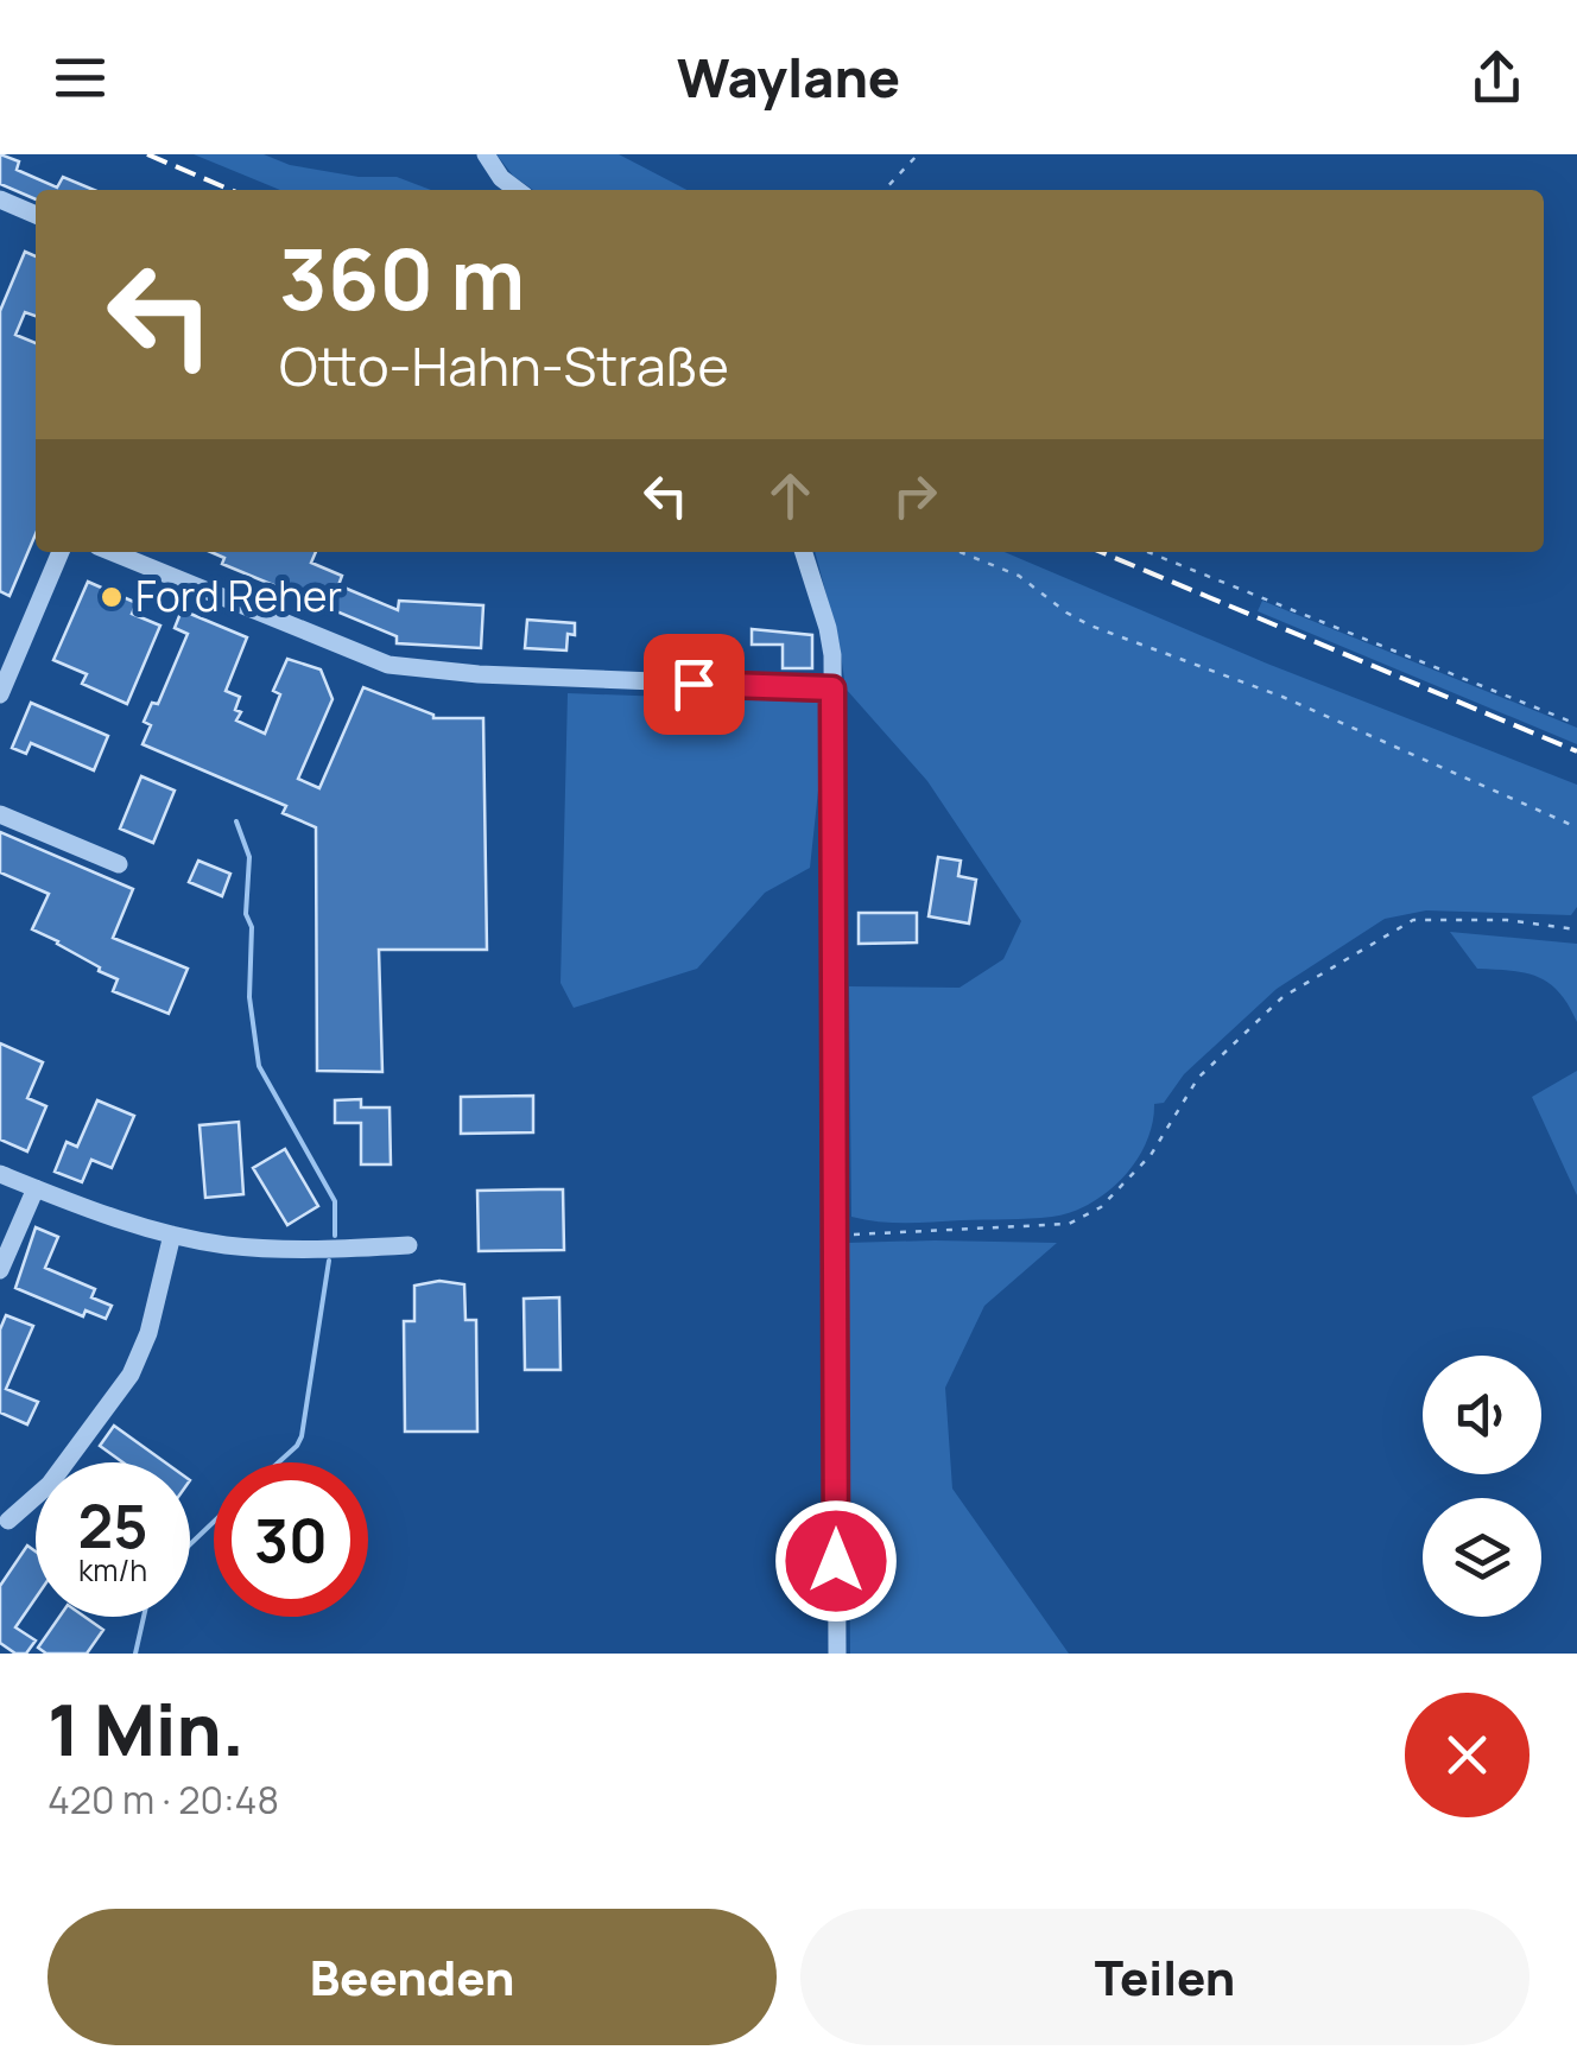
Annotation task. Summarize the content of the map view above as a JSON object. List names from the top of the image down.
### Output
{
  "places": ["Ford Reher"],
  "page": {
    "header": "Waylane",
    "turn": ["360 m", "Otto-Hahn-Straße"],
    "speed": "25 km/h",
    "limit": "30",
    "heading": ["1 Min.", "420 m · 20:48"],
    "buttons": ["Beenden", "Teilen"]
  }
}
